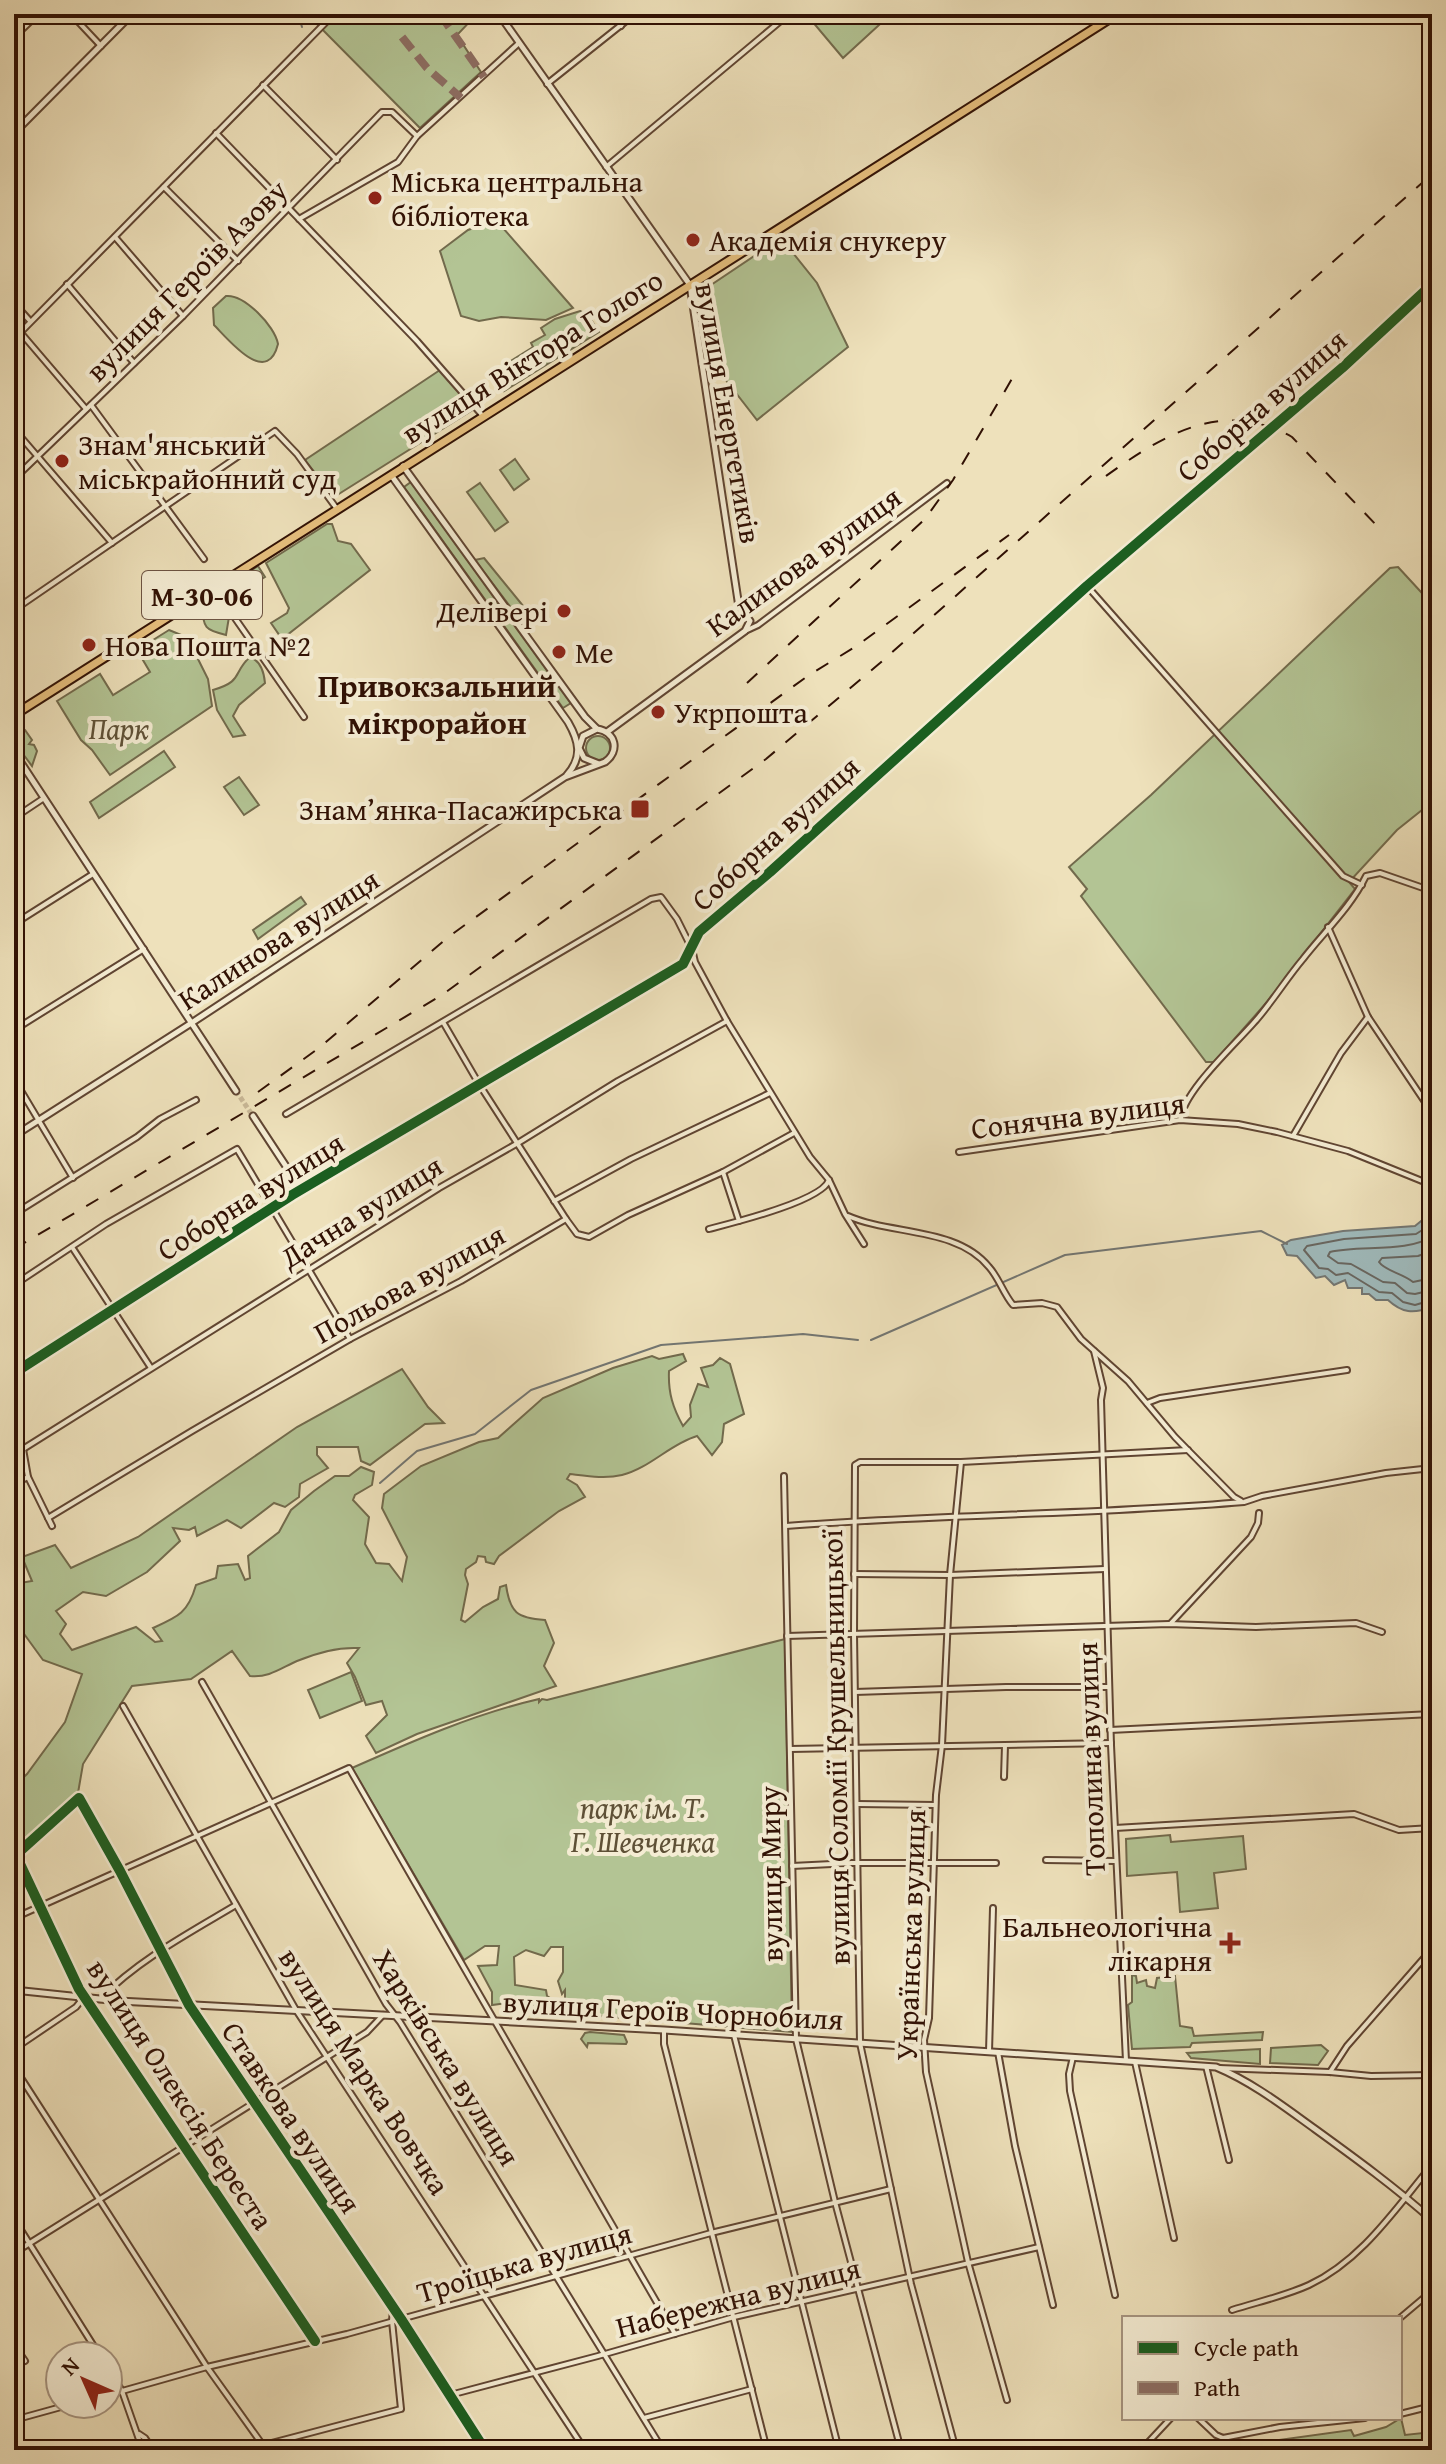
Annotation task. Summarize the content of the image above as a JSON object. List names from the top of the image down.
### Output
{
  "streets": {
    "main road": ["вулиця Віктора Голого", "М-30-06"],
    "street": [
      "вулиця Героїв Азову",
      "Соборна вулиця",
      "вулиця Енергетиків",
      "Калинова вулиця",
      "Сонячна вулиця",
      "Дачна вулиця",
      "Польова вулиця",
      "вулиця Соломії Крушельницької",
      "Тополина вулиця",
      "вулиця Миру",
      "Українська вулиця",
      "вулиця Героїв Чорнобиля",
      "Харківська вулиця",
      "вулиця Марка Вовчка",
      "вулиця Олексія Береста",
      "Ставкова вулиця",
      "Троїцька вулиця",
      "Набережна вулиця"
    ]
  },
  "crossings": [
    ["вулиця Віктора Голого", "вулиця Енергетиків"],
    ["вулиця Енергетиків", "Калинова вулиця"],
    ["вулиця Соломії Крушельницької", "Українська вулиця"],
    ["вулиця Соломії Крушельницької", "вулиця Героїв Чорнобиля"],
    ["вулиця Соломії Крушельницької", "Троїцька вулиця"],
    ["вулиця Соломії Крушельницької", "Набережна вулиця"],
    ["Тополина вулиця", "вулиця Героїв Чорнобиля"],
    ["вулиця Миру", "вулиця Героїв Чорнобиля"],
    ["вулиця Миру", "Троїцька вулиця"],
    ["вулиця Миру", "Набережна вулиця"],
    ["Українська вулиця", "вулиця Героїв Чорнобиля"],
    ["Українська вулиця", "Набережна вулиця"],
    ["вулиця Героїв Чорнобиля", "Харківська вулиця"],
    ["вулиця Героїв Чорнобиля", "вулиця Марка Вовчка"],
    ["вулиця Героїв Чорнобиля", "вулиця Олексія Береста"],
    ["вулиця Героїв Чорнобиля", "Ставкова вулиця"],
    ["Харківська вулиця", "Троїцька вулиця"],
    ["Харківська вулиця", "Набережна вулиця"],
    ["вулиця Марка Вовчка", "Троїцька вулиця"],
    ["вулиця Марка Вовчка", "Набережна вулиця"],
    ["вулиця Олексія Береста", "Ставкова вулиця"],
    ["вулиця Олексія Береста", "Троїцька вулиця"],
    ["Ставкова вулиця", "Троїцька вулиця"],
    ["Ставкова вулиця", "Набережна вулиця"]
  ],
  "districts": ["Привокзальний мікрорайон"],
  "parks": ["Парк", "парк ім. Т. Г. Шевченка"],
  "places": {
    "other": [
      "Міська центральна бібліотека",
      "Академія снукеру",
      "Знам'янський міськрайонний суд",
      "Делівері",
      "Нова Пошта №2",
      "Me",
      "Укрпошта"
    ],
    "transit": ["Знам’янка-Пасажирська"],
    "health": ["Бальнеологічна лікарня"]
  },
  "legend": ["Cycle path", "Path"],
  "north": "top left"
}
